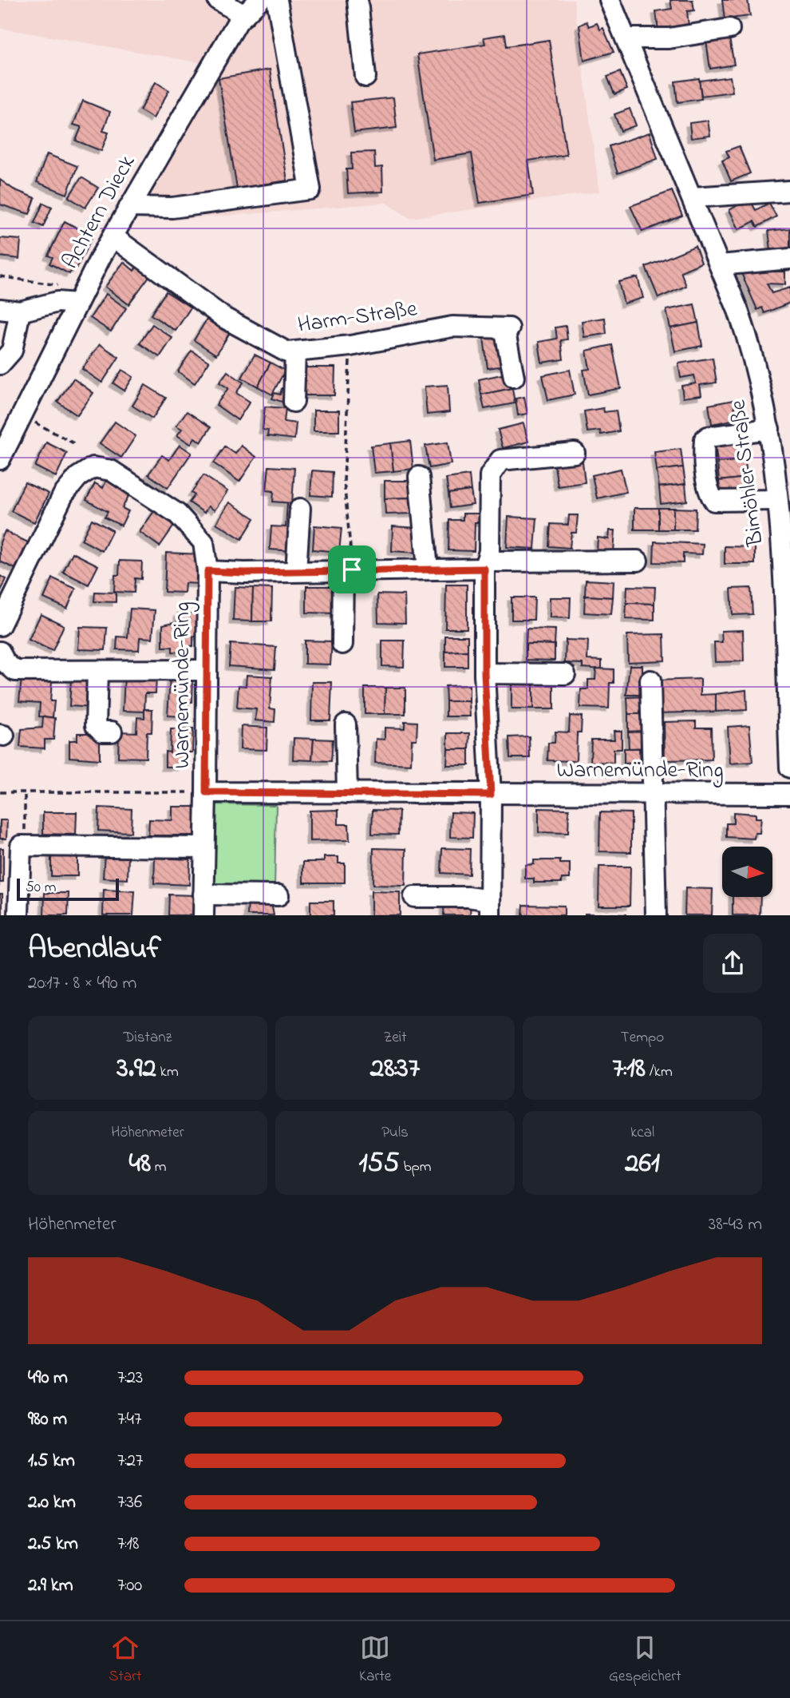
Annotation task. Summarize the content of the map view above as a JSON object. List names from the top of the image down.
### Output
{
  "streets": {
    "street": [
      "Achtern Dieck",
      "Harm-Straße",
      "Bimöhler Straße",
      "Warnemünde-Ring"
    ]
  },
  "crossings": [
    ["Achtern Dieck", "Harm-Straße"]
  ],
  "scale_bar": "50 m",
  "north": "right",
  "page": {
    "scale": "50 m",
    "heading": ["Abendlauf", "20:17 · 8 × 490 m"],
    "stats": [
      ["Distanz", "3.92 km"],
      ["Zeit", "28:37"],
      ["Tempo", "7:18 /km"],
      ["Höhenmeter", "48 m"],
      ["Puls", "155 bpm"],
      ["kcal", "261"]
    ],
    "chart": ["Höhenmeter", "38–43 m"],
    "list": [
      {
        "name": "490 m",
        "note": "7:23"
      },
      {
        "name": "980 m",
        "note": "7:47"
      },
      {
        "name": "1.5 km",
        "note": "7:27"
      },
      {
        "name": "2.0 km",
        "note": "7:36"
      },
      {
        "name": "2.5 km",
        "note": "7:18"
      },
      {
        "name": "2.9 km",
        "note": "7:00"
      }
    ],
    "tabs": ["Start", "Karte", "Gespeichert"]
  }
}
